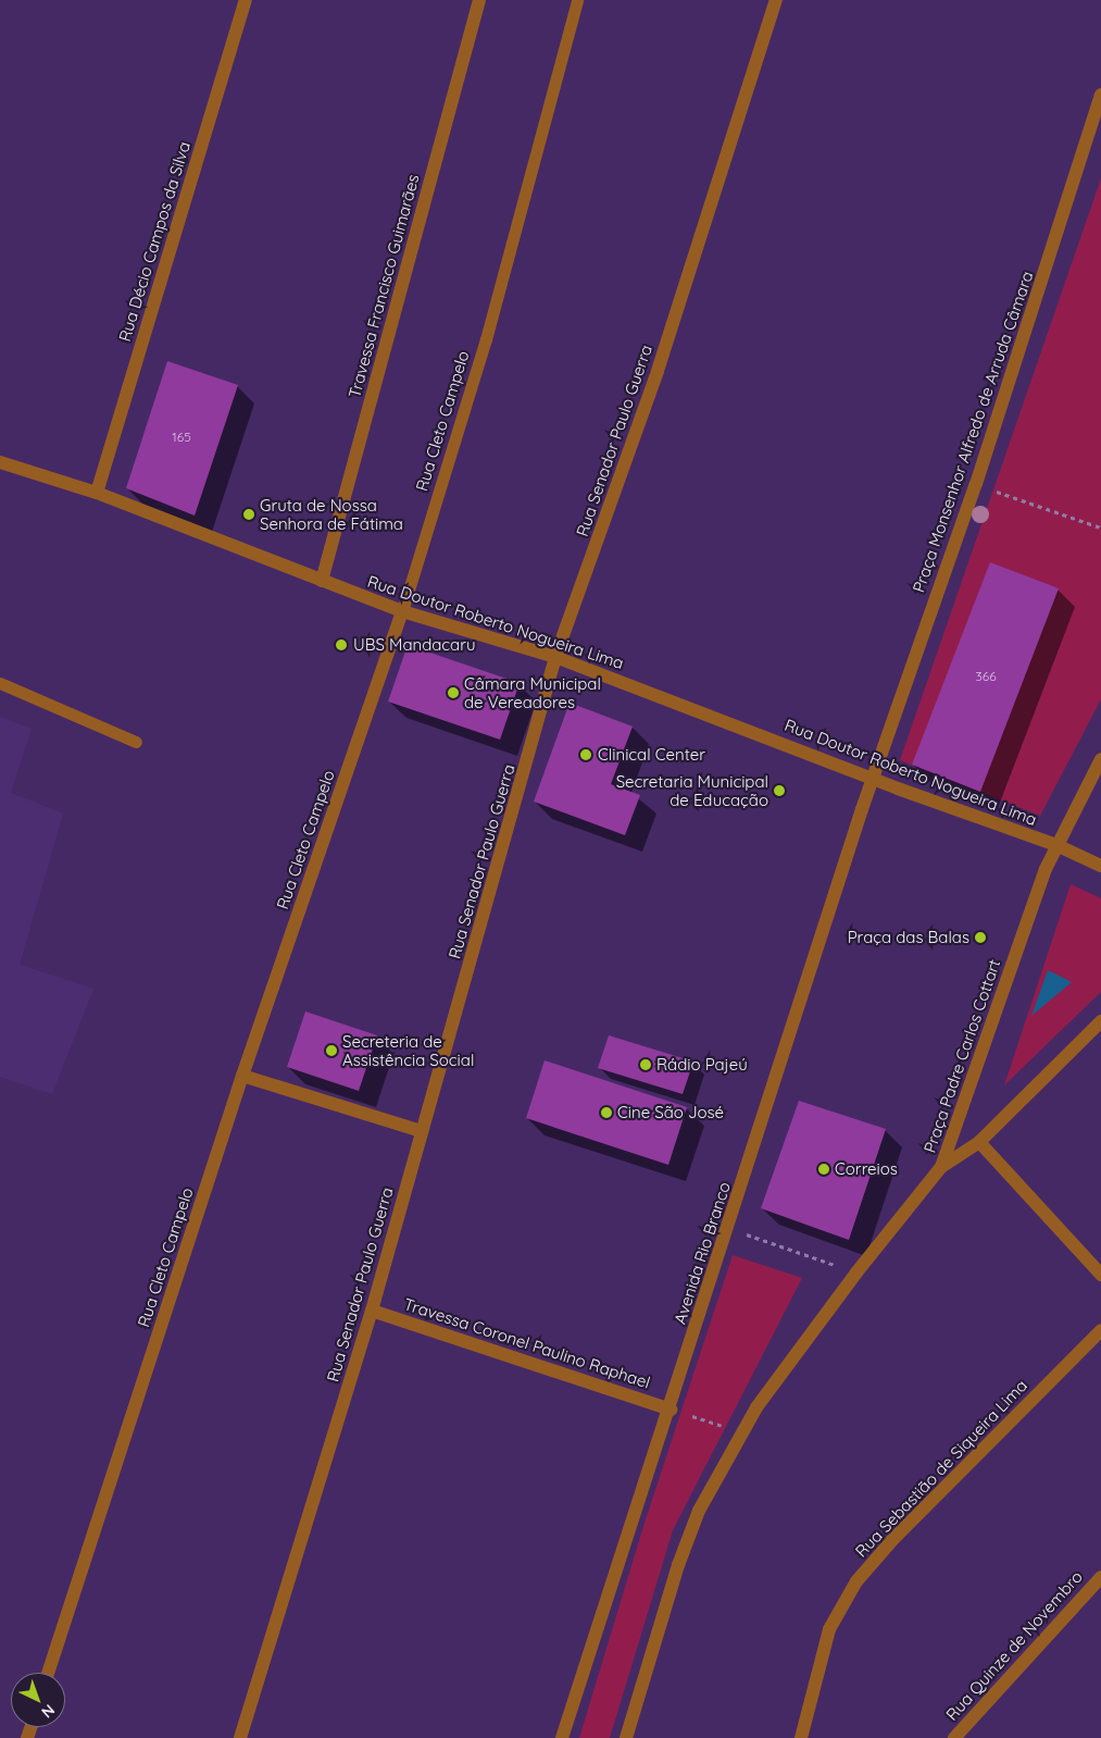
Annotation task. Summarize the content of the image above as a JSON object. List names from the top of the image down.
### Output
{
  "streets": {
    "street": [
      "Rua Décio Campos da Silva",
      "Travessa Francisco Guimarães",
      "Rua Cleto Campelo",
      "Praça Monsenhor Alfredo de Arruda Câmara",
      "Rua Senador Paulo Guerra",
      "Rua Doutor Roberto Nogueira Lima",
      "Praça Padre Carlos Cottart",
      "Avenida Rio Branco",
      "Travessa Coronel Paulino Raphael",
      "Rua Sebastião de Siqueira Lima",
      "Rua Quinze de Novembro"
    ]
  },
  "crossings": [
    ["Rua Décio Campos da Silva", "Rua Doutor Roberto Nogueira Lima"],
    ["Travessa Francisco Guimarães", "Rua Doutor Roberto Nogueira Lima"],
    ["Rua Cleto Campelo", "Rua Doutor Roberto Nogueira Lima"],
    ["Praça Monsenhor Alfredo de Arruda Câmara", "Rua Doutor Roberto Nogueira Lima"],
    ["Praça Monsenhor Alfredo de Arruda Câmara", "Avenida Rio Branco"],
    ["Rua Senador Paulo Guerra", "Rua Doutor Roberto Nogueira Lima"],
    ["Rua Senador Paulo Guerra", "Travessa Coronel Paulino Raphael"],
    ["Rua Doutor Roberto Nogueira Lima", "Praça Padre Carlos Cottart"],
    ["Rua Doutor Roberto Nogueira Lima", "Avenida Rio Branco"],
    ["Avenida Rio Branco", "Travessa Coronel Paulino Raphael"]
  ],
  "places": [
    "Gruta de Nossa Senhora de Fátima",
    "UBS Mandacaru",
    "Câmara Municipal de Vereadores",
    "Clinical Center",
    "Secretaria Municipal de Educação",
    "Praça das Balas",
    "Secreteria de Assistência Social",
    "Rádio Pajeú",
    "Cine São José",
    "Correios"
  ],
  "house_numbers": ["165", "366"],
  "north": "bottom right"
}
